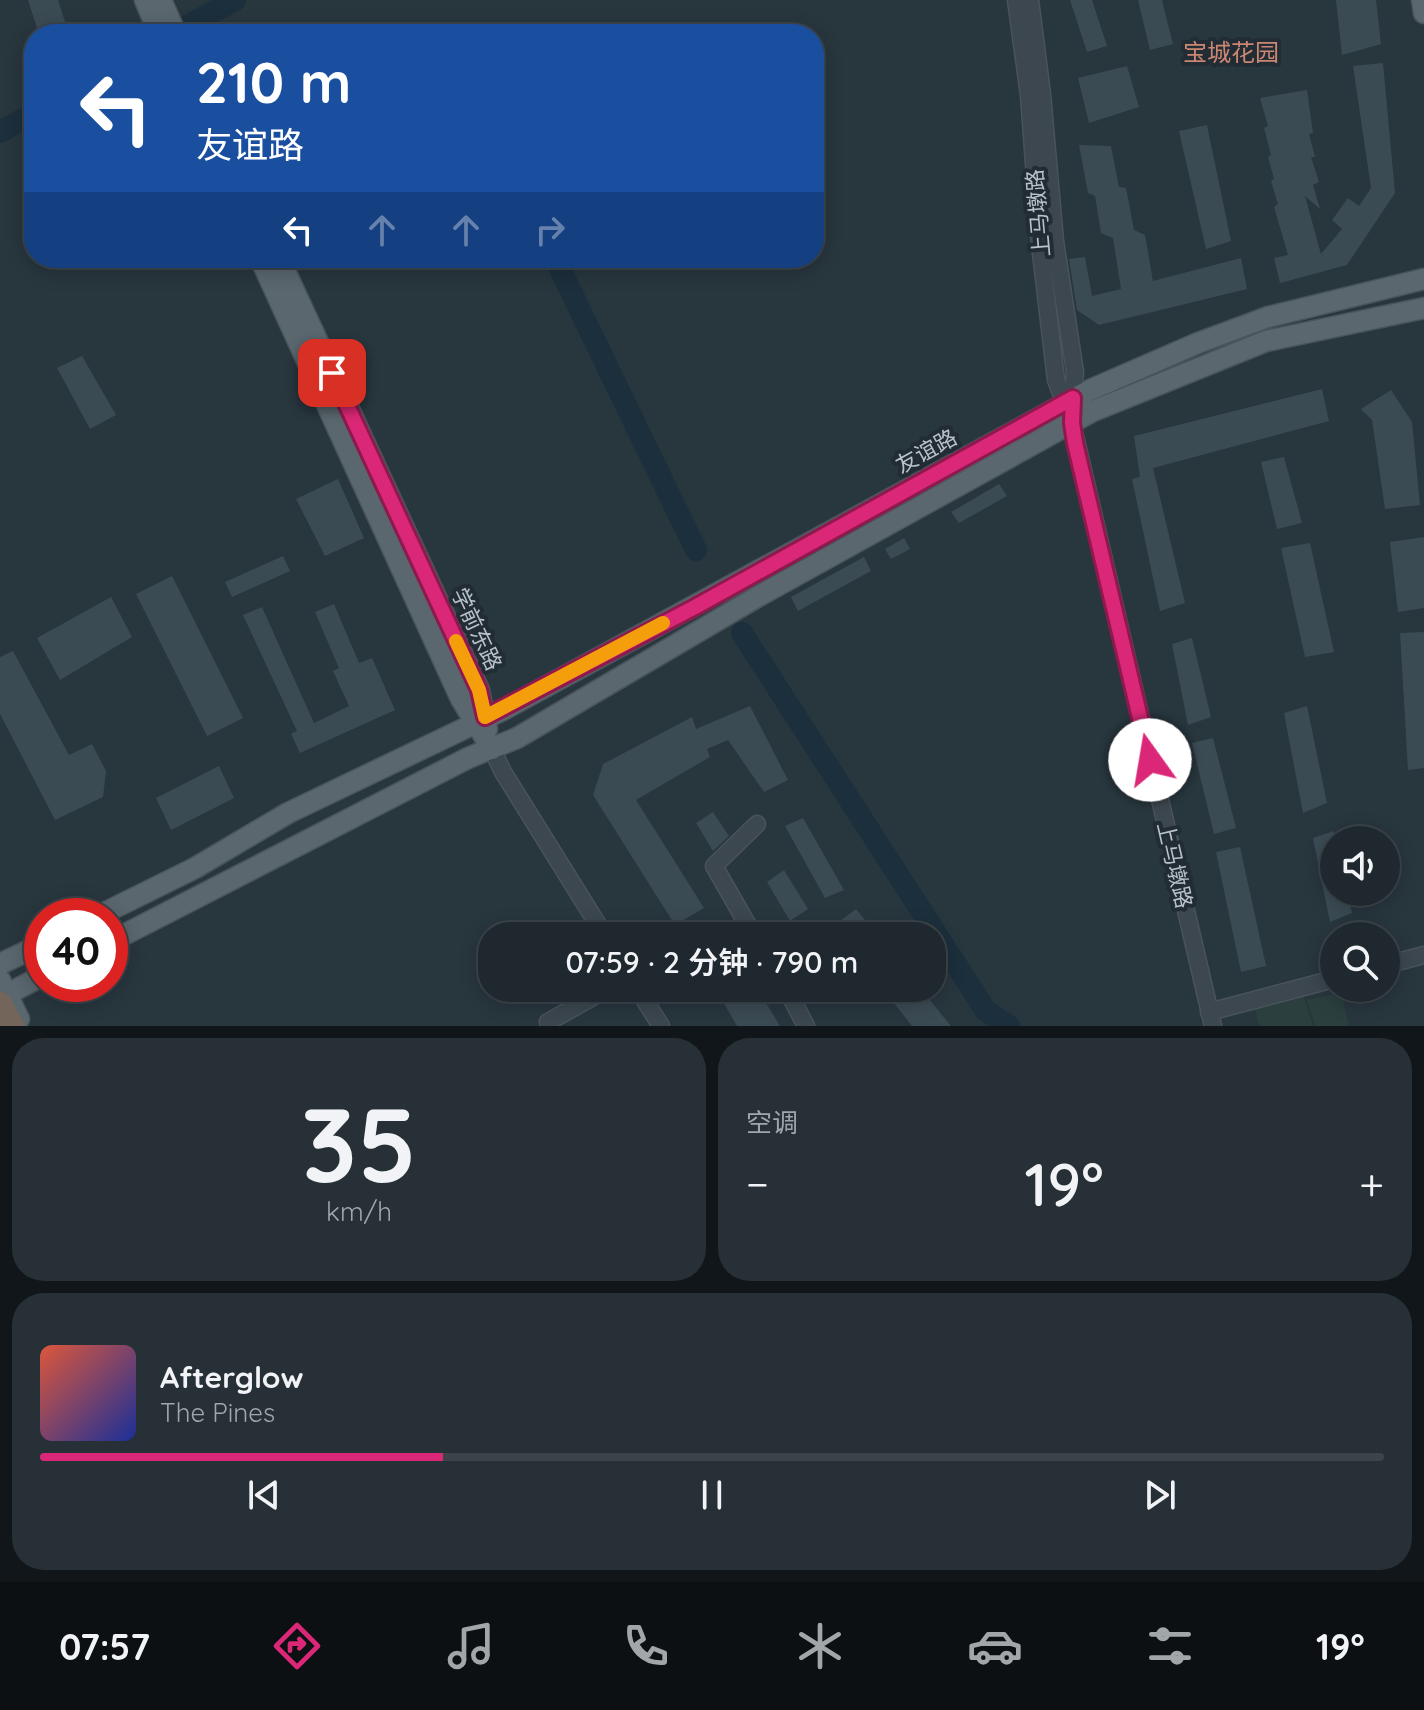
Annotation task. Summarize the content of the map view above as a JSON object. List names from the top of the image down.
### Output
{
  "streets": {
    "main road": ["友谊路", "学前东路"],
    "street": ["上马墩路"]
  },
  "crossings": [
    ["上马墩路", "友谊路"],
    ["友谊路", "学前东路"]
  ],
  "districts": ["宝城花园"],
  "page": {
    "turn": ["210 m", "友谊路"],
    "limit": "40",
    "trip": "07:59 · 2 分钟 · 790 m",
    "tile": [
      ["35", "km/h"],
      "空调"
    ],
    "heat": ["−", "19°", "+"],
    "song": ["Afterglow", "The Pines"],
    "tabs": ["07:57", "19°"]
  }
}
